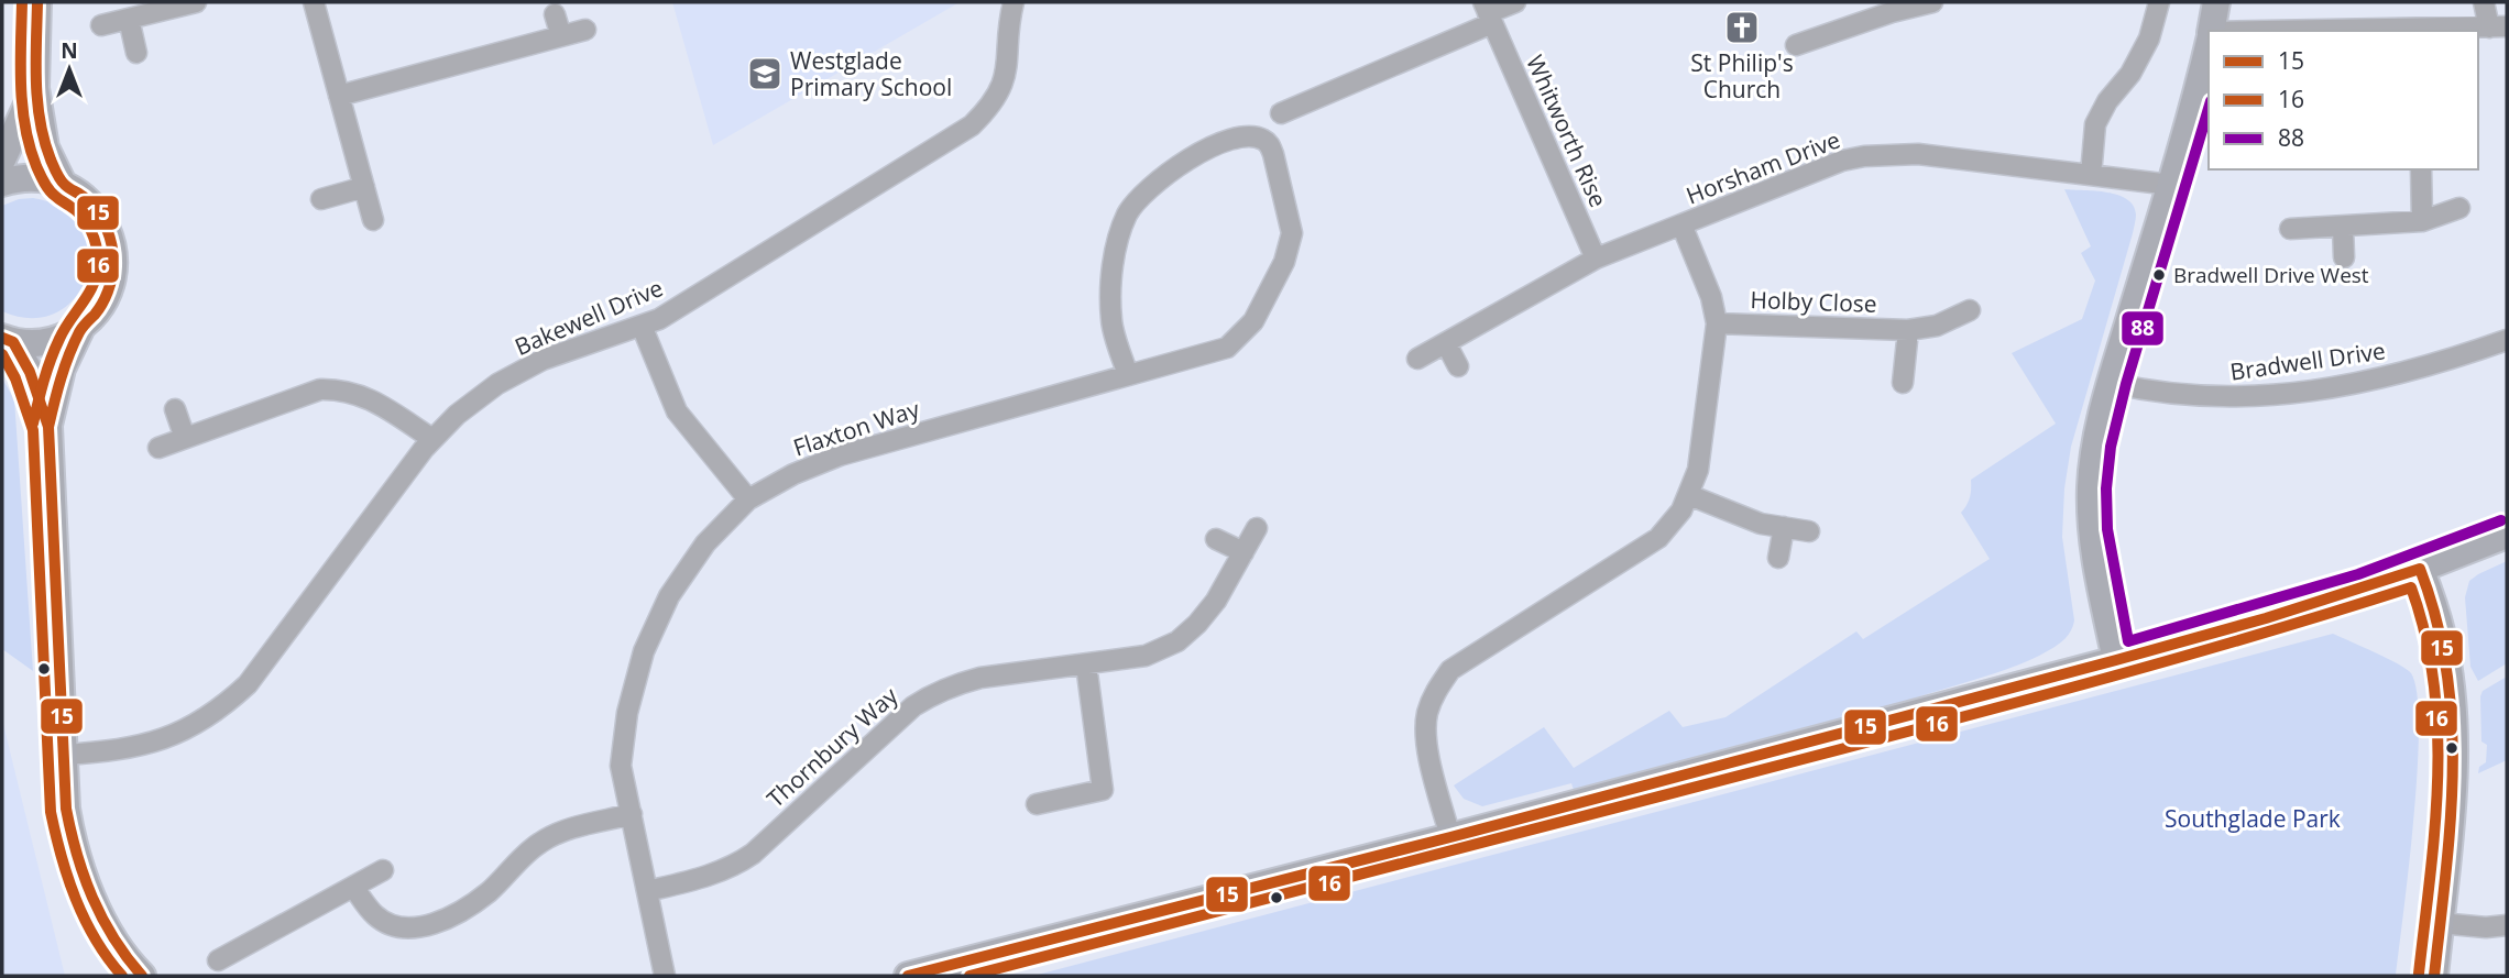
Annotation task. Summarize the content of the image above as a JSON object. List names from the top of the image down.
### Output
{
  "streets": {
    "street": [
      "Whitworth Rise",
      "Horsham Drive",
      "Holby Close",
      "Bakewell Drive",
      "Bradwell Drive",
      "Flaxton Way",
      "Thornbury Way"
    ]
  },
  "crossings": [
    ["Whitworth Rise", "Horsham Drive"],
    ["Flaxton Way", "Thornbury Way"]
  ],
  "parks": ["Southglade Park"],
  "places": {
    "church": ["St Philip's Church"],
    "school or university": ["Westglade Primary School"],
    "other": ["Bradwell Drive West"]
  },
  "lines": ["transit line 15", "transit line 16", "transit line 88"],
  "legend": ["15", "16", "88"],
  "north": "top"
}
